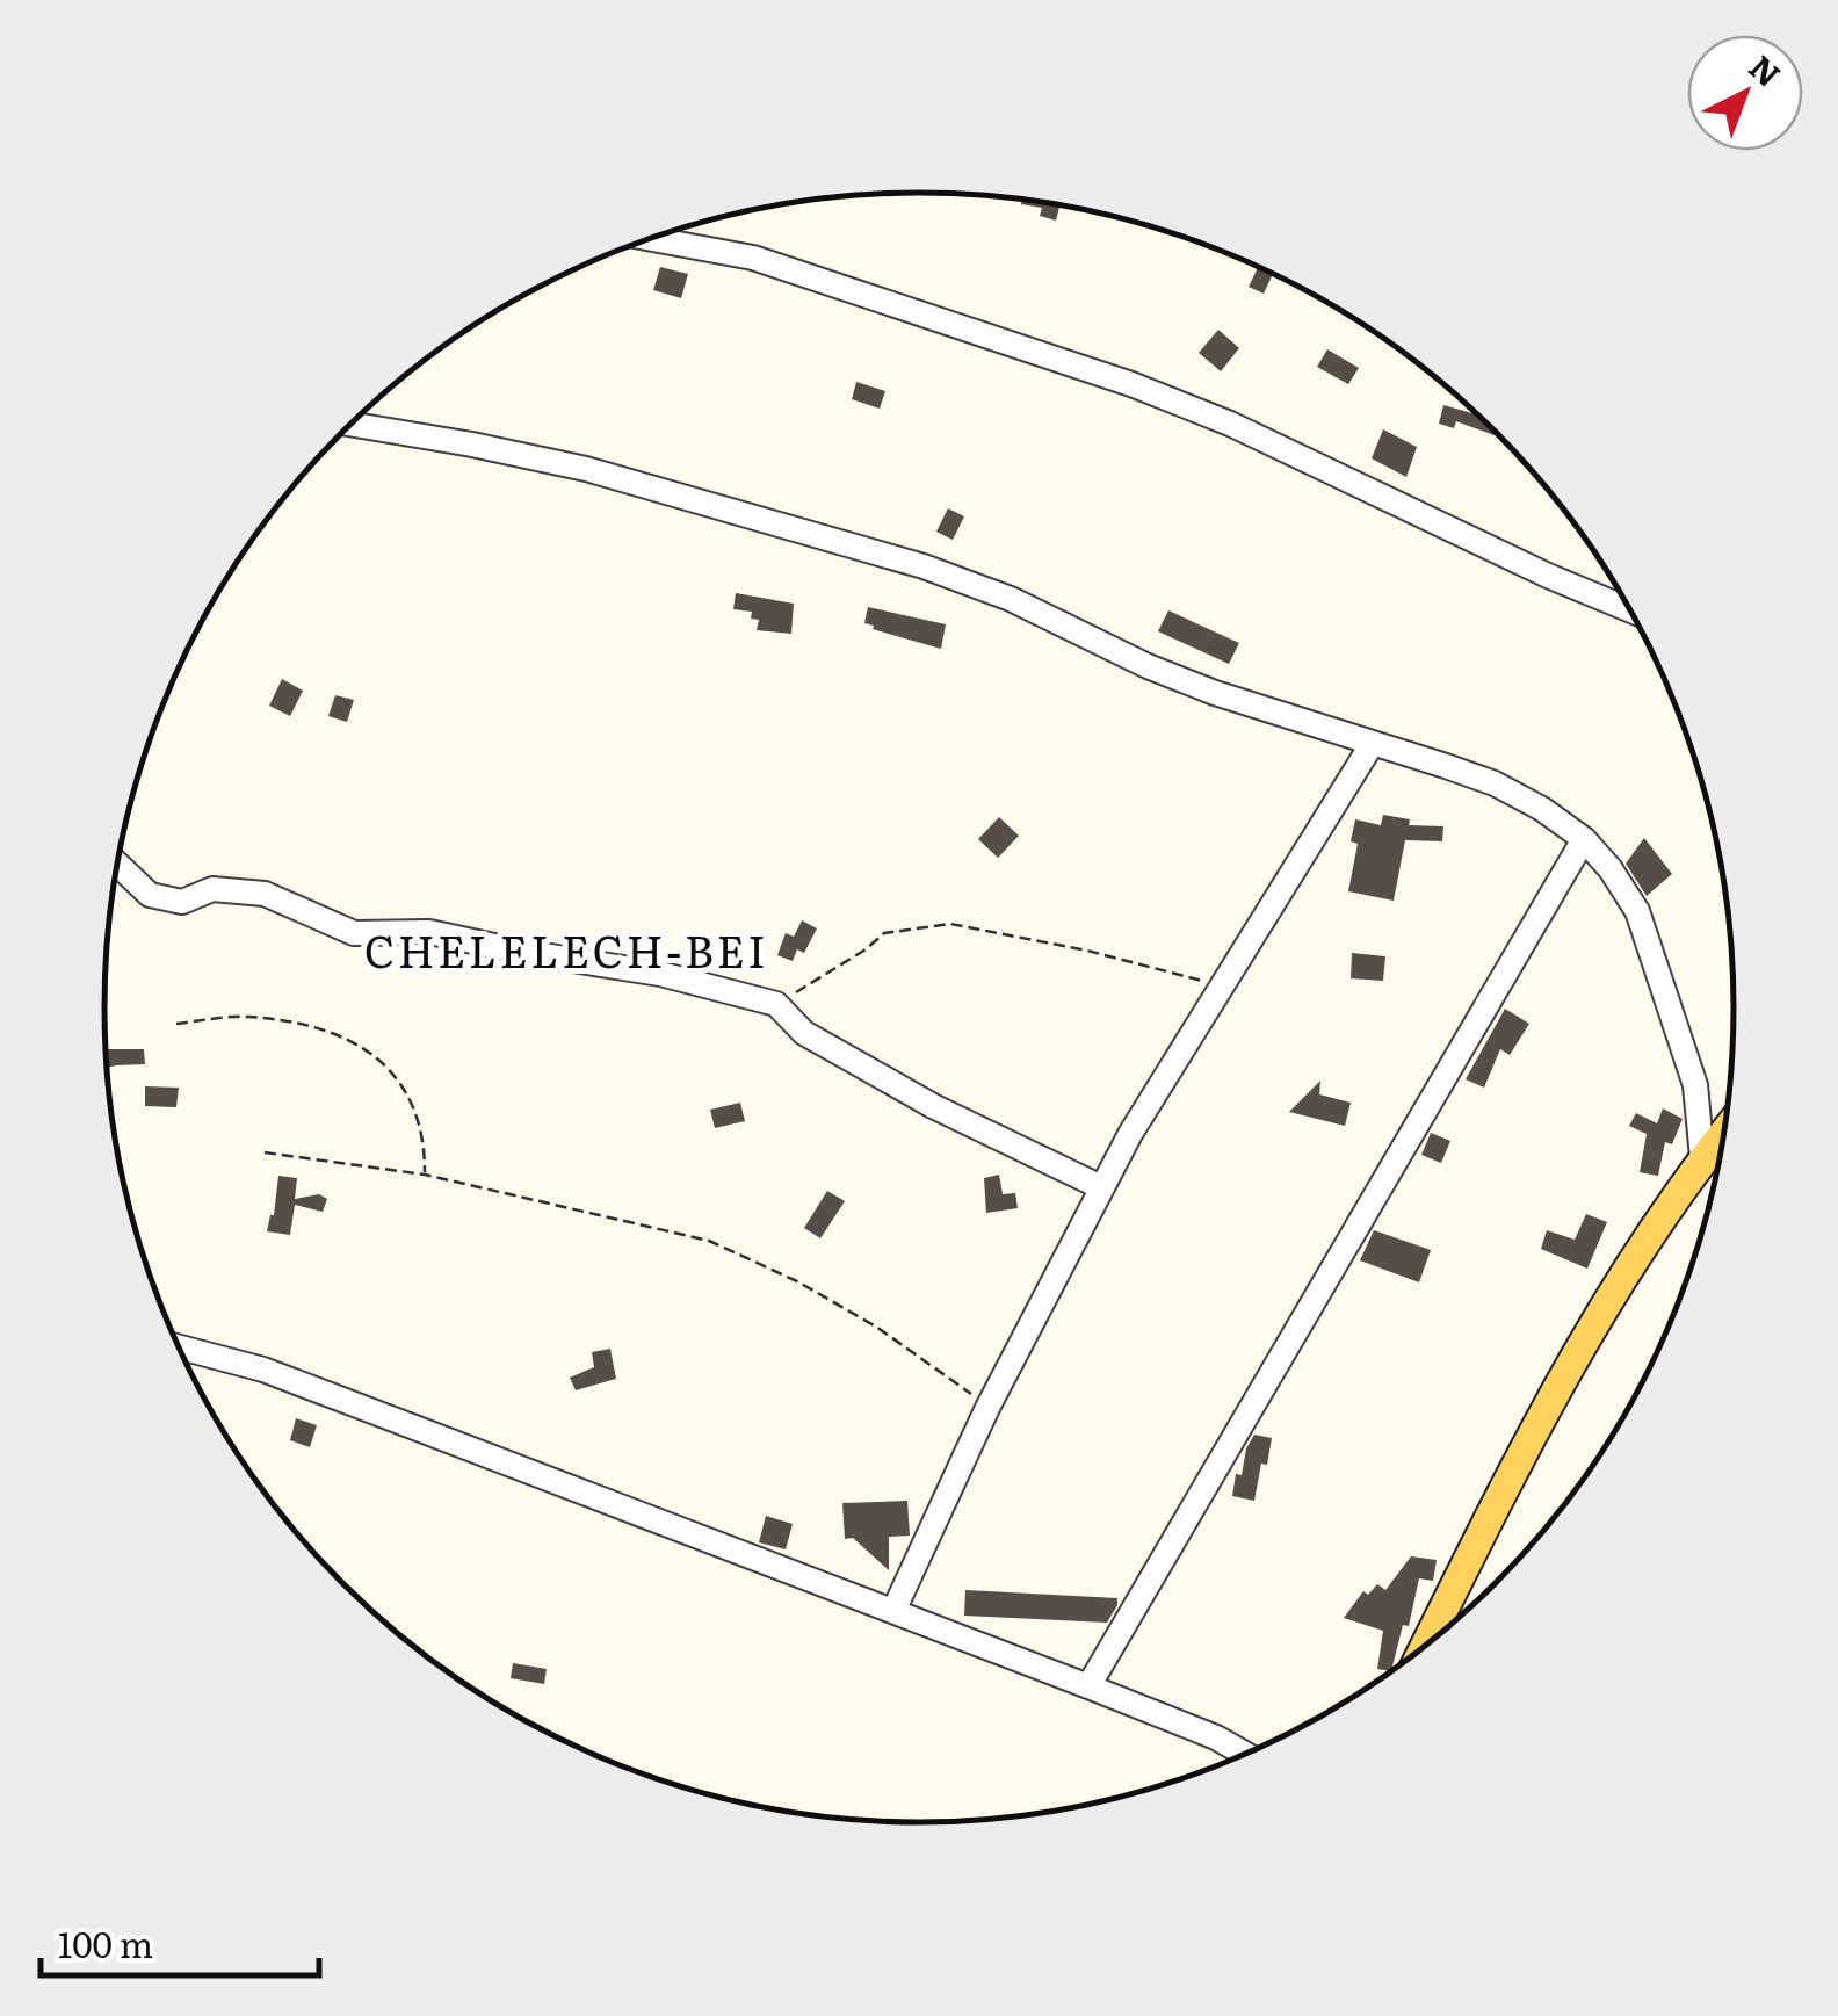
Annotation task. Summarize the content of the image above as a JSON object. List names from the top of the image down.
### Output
{
  "districts": ["CHELELECH-BEI"],
  "scale_bar": "100 m",
  "north": "top right"
}
